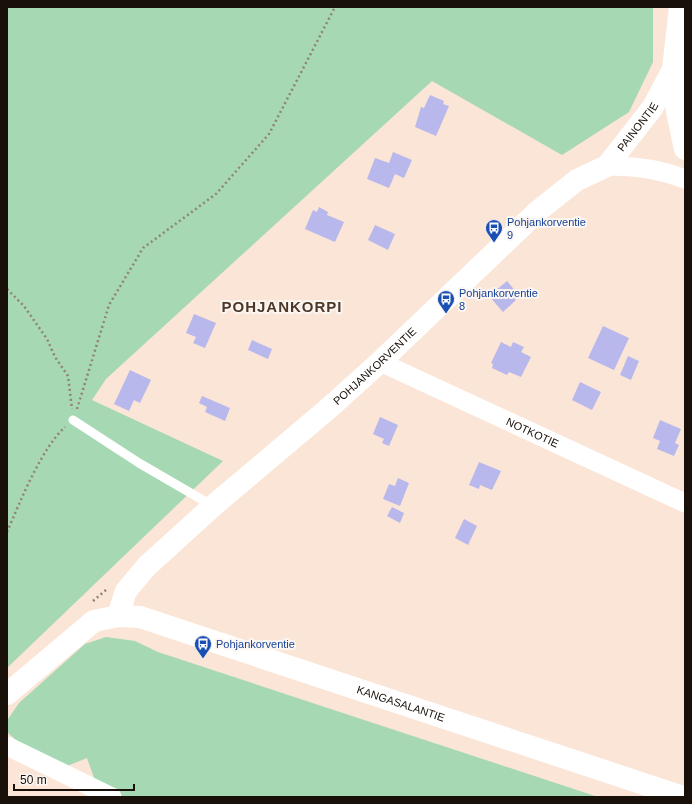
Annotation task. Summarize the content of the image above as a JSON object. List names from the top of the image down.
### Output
{
  "streets": {
    "street": [
      "PAINONTIE",
      "POHJANKORVENTIE",
      "NOTKOTIE",
      "KANGASALANTIE"
    ]
  },
  "crossings": [
    ["PAINONTIE", "POHJANKORVENTIE"],
    ["POHJANKORVENTIE", "NOTKOTIE"],
    ["POHJANKORVENTIE", "KANGASALANTIE"]
  ],
  "districts": ["POHJANKORPI"],
  "places": {
    "bus stop": ["Pohjankorventie 9", "Pohjankorventie 8", "Pohjankorventie"]
  },
  "scale_bar": "50 m"
}
